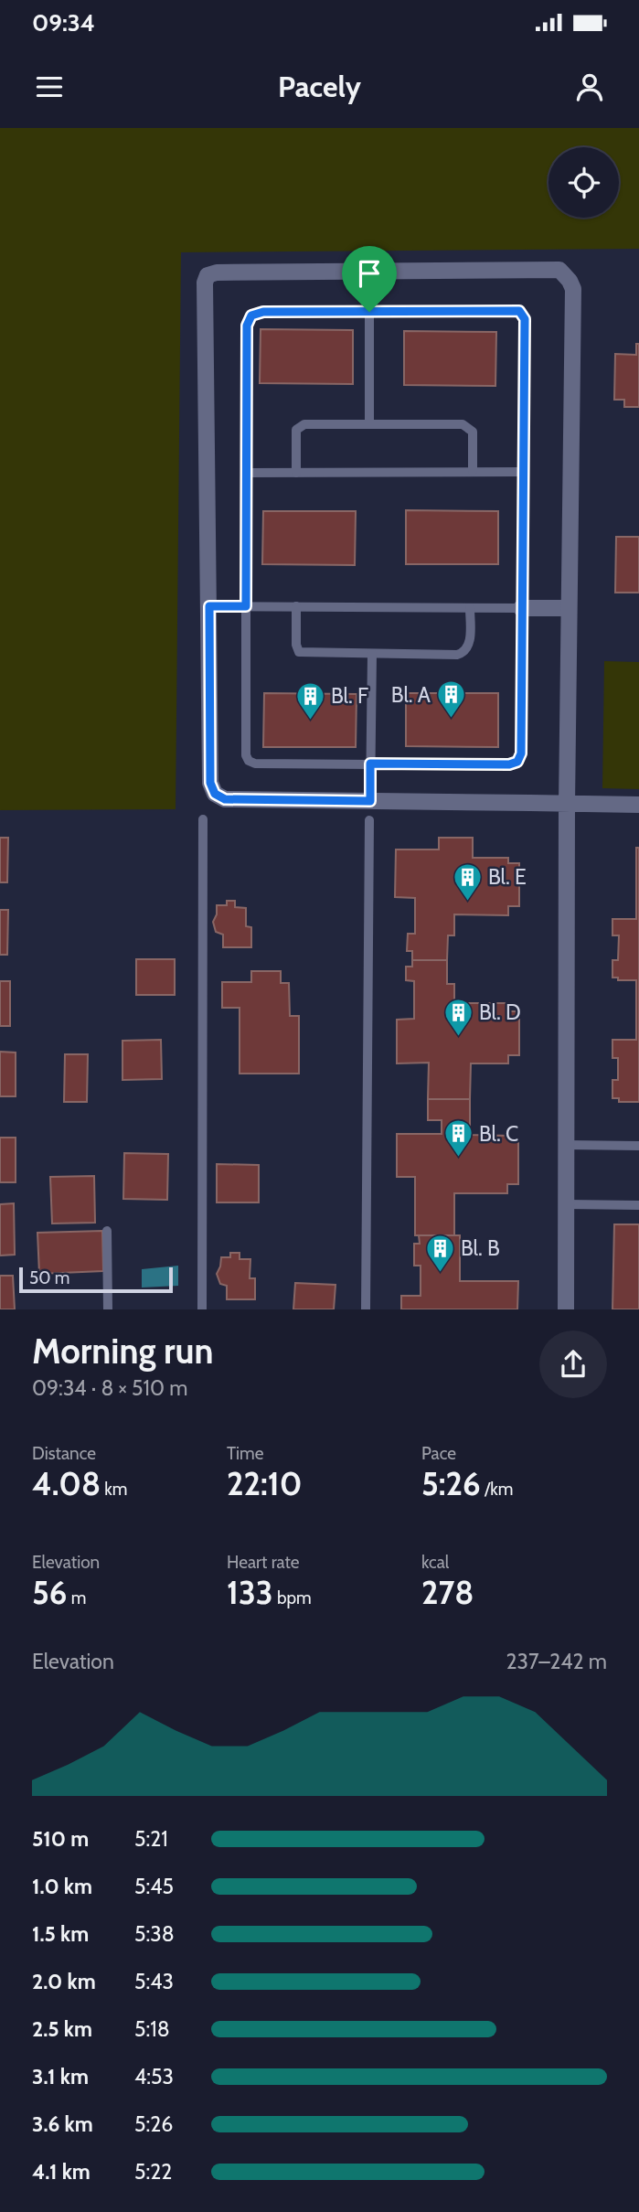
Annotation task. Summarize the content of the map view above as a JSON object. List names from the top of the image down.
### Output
{
  "places": {
    "building": [
      "Bl. A",
      "Bl. F",
      "Bl. E",
      "Bl. D",
      "Bl. C",
      "Bl. B"
    ]
  },
  "scale_bar": "50 m",
  "page": {
    "status": "09:34",
    "header": "Pacely",
    "scale": "50 m",
    "heading": ["Morning run", "09:34 · 8 × 510 m"],
    "stats": [
      ["Distance", "4.08 km"],
      ["Time", "22:10"],
      ["Pace", "5:26 /km"],
      ["Elevation", "56 m"],
      ["Heart rate", "133 bpm"],
      ["kcal", "278"]
    ],
    "chart": ["Elevation", "237–242 m"],
    "list": [
      {
        "name": "510 m",
        "note": "5:21"
      },
      {
        "name": "1.0 km",
        "note": "5:45"
      },
      {
        "name": "1.5 km",
        "note": "5:38"
      },
      {
        "name": "2.0 km",
        "note": "5:43"
      },
      {
        "name": "2.5 km",
        "note": "5:18"
      },
      {
        "name": "3.1 km",
        "note": "4:53"
      },
      {
        "name": "3.6 km",
        "note": "5:26"
      },
      {
        "name": "4.1 km",
        "note": "5:22"
      }
    ]
  }
}
